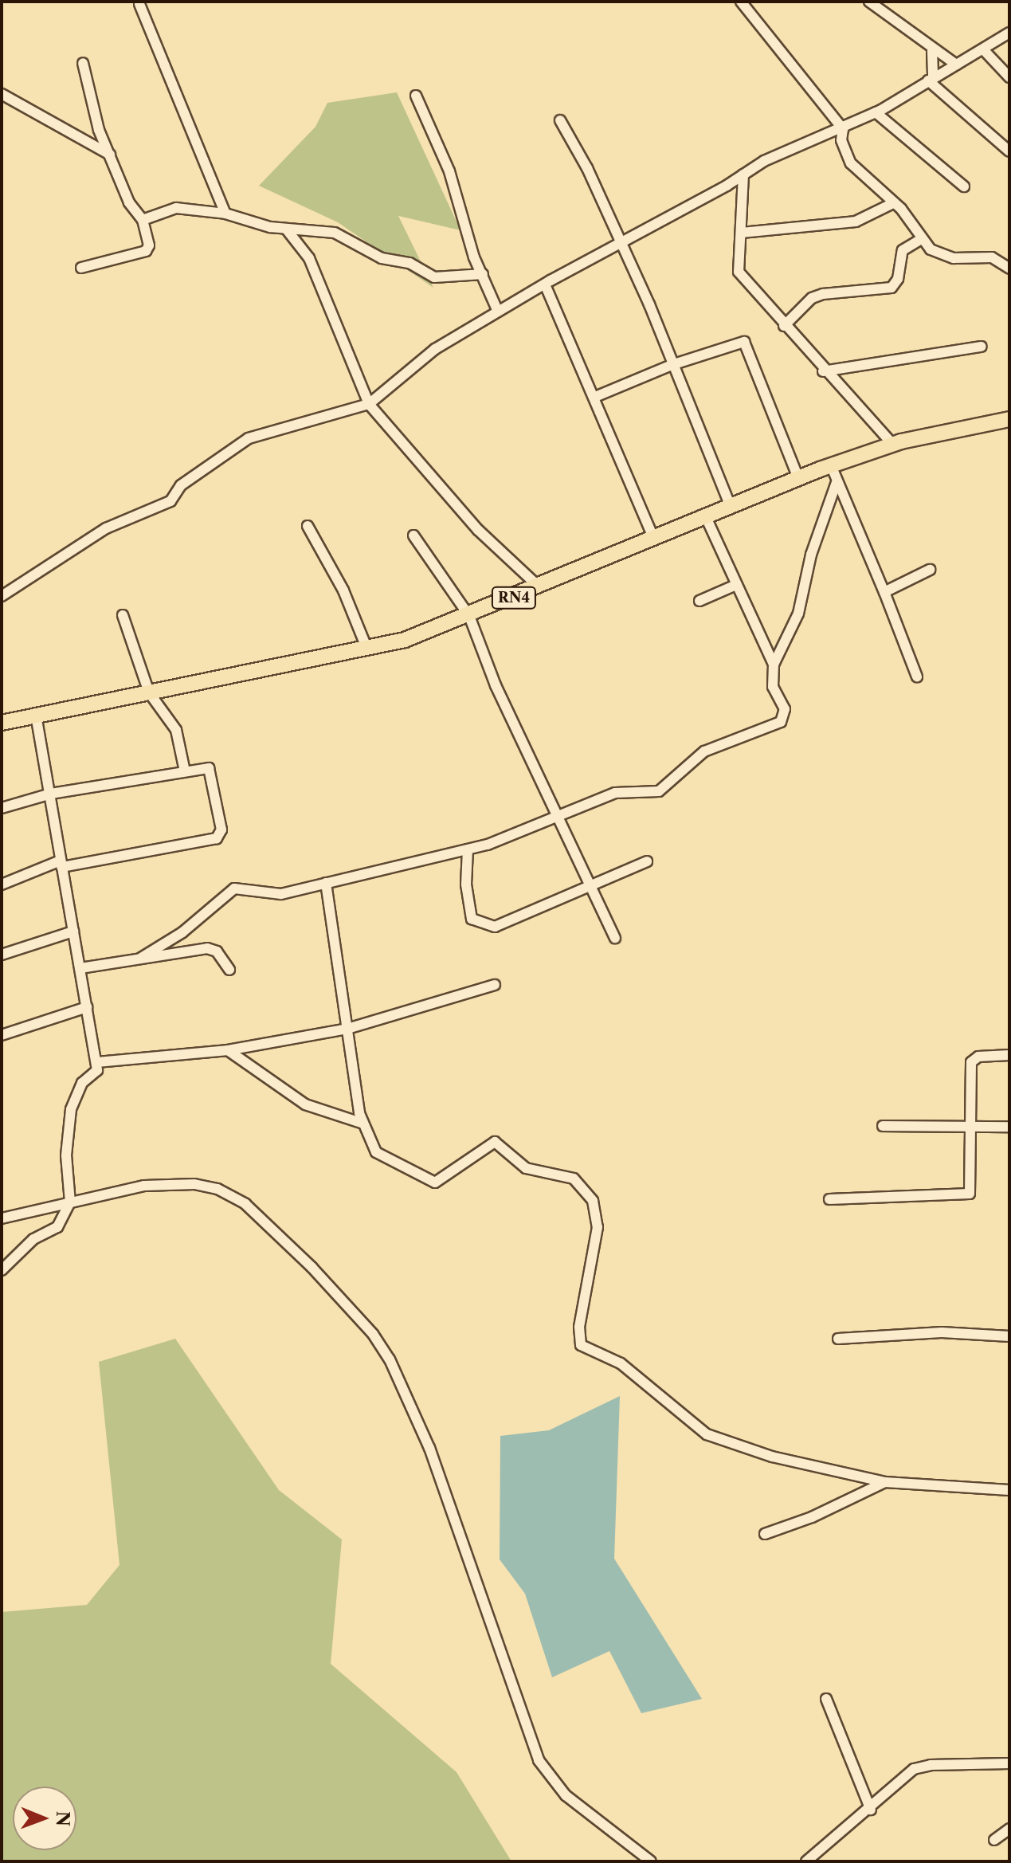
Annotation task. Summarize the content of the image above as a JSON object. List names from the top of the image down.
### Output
{
  "streets": {
    "highway": ["RN4"]
  },
  "north": "right"
}
